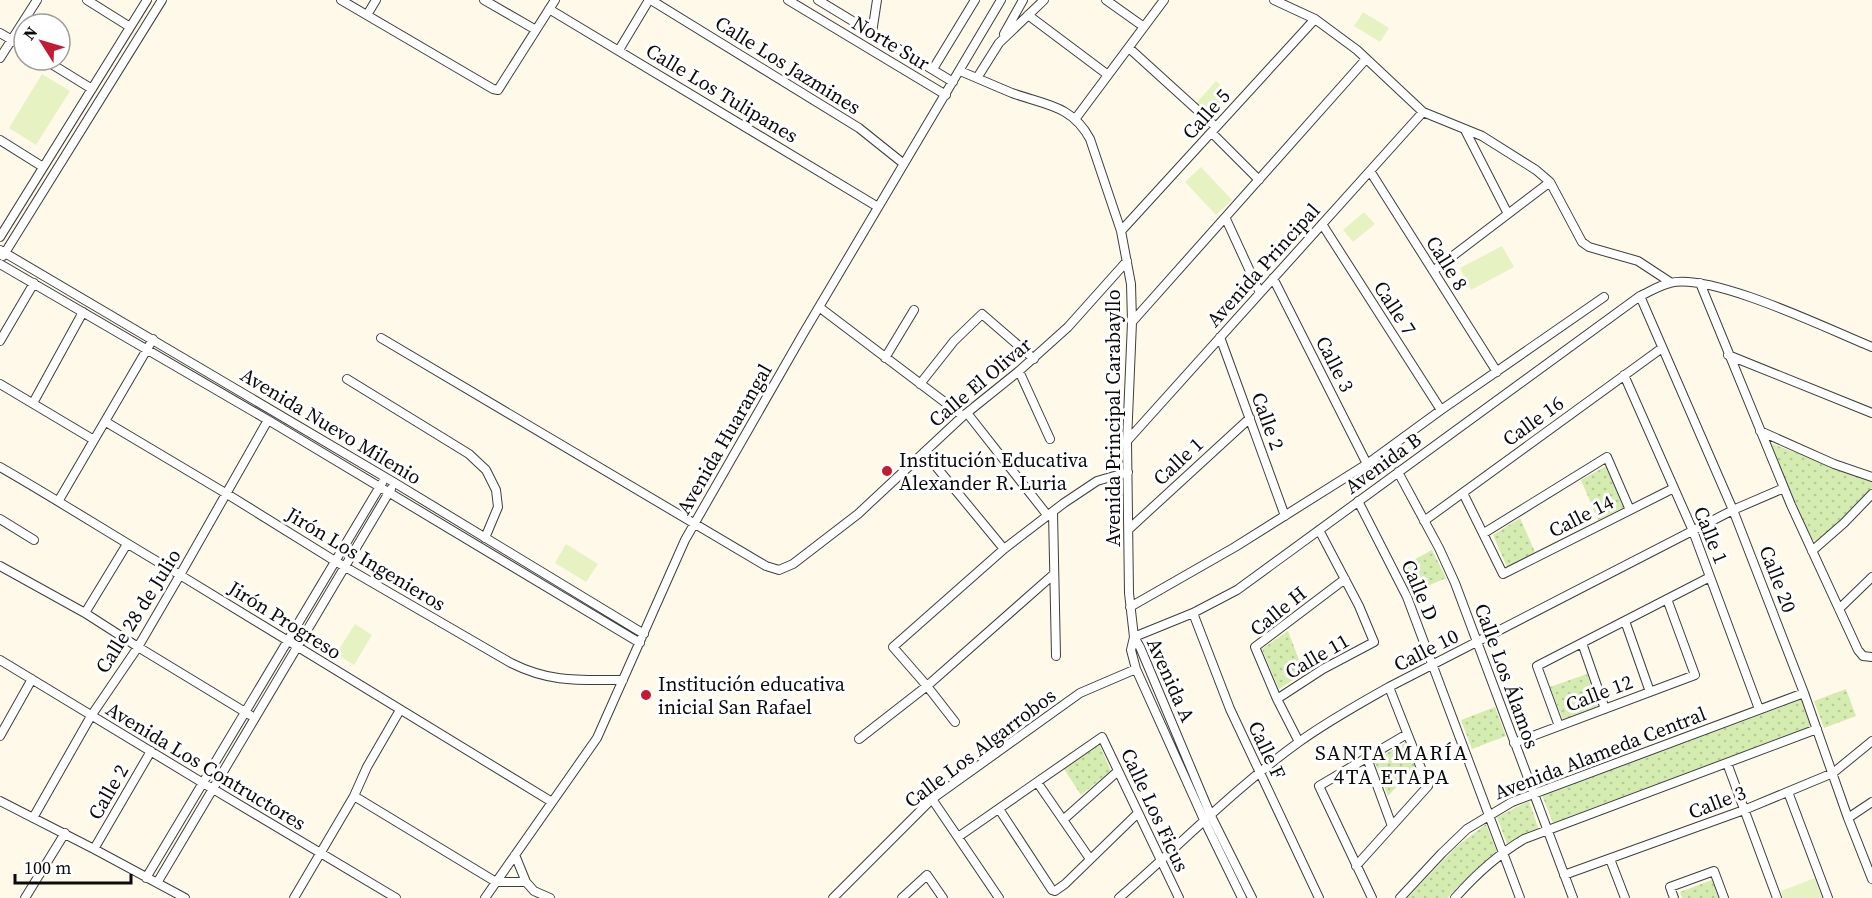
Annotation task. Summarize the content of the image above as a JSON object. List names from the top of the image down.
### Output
{
  "streets": {
    "street": [
      "Norte Sur",
      "Calle Los Jazmines",
      "Calle Los Tulipanes",
      "Calle 5",
      "Calle 8",
      "Avenida Principal",
      "Calle 7",
      "Calle 3",
      "Calle El Olivar",
      "Avenida Principal Carabayllo",
      "Calle 2",
      "Calle 16",
      "Avenida Nuevo Milenio",
      "Avenida Huarangal",
      "Calle 1",
      "Avenida B",
      "Calle 14",
      "Jirón Los Ingenieros",
      "Calle 20",
      "Calle D",
      "Calle 28 de Julio",
      "Calle H",
      "Jirón Progreso",
      "Calle 10",
      "Calle 11",
      "Calle Los Álamos",
      "Avenida A",
      "Calle 12",
      "Calle Los Algarrobos",
      "Calle F",
      "Avenida Alameda Central",
      "Avenida Los Contructores",
      "Calle Los Ficus"
    ]
  },
  "crossings": [
    ["Norte Sur", "Avenida Huarangal"],
    ["Calle Los Jazmines", "Avenida Huarangal"],
    ["Calle Los Tulipanes", "Avenida Huarangal"],
    ["Calle 5", "Avenida Principal Carabayllo"],
    ["Calle 8", "Avenida Principal"],
    ["Calle 8", "Avenida B"],
    ["Avenida Principal", "Calle 7"],
    ["Avenida Principal", "Calle 3"],
    ["Avenida Principal", "Avenida Principal Carabayllo"],
    ["Avenida Principal", "Calle 2"],
    ["Calle 7", "Avenida B"],
    ["Calle 3", "Avenida B"],
    ["Calle 3", "Calle 20"],
    ["Calle 3", "Calle Los Álamos"],
    ["Calle El Olivar", "Avenida Principal Carabayllo"],
    ["Calle El Olivar", "Avenida Huarangal"],
    ["Avenida Principal Carabayllo", "Calle 1"],
    ["Avenida Principal Carabayllo", "Avenida B"],
    ["Avenida Principal Carabayllo", "Avenida A"],
    ["Calle 2", "Calle 1"],
    ["Calle 2", "Avenida B"],
    ["Calle 2", "Avenida Los Contructores"],
    ["Calle 16", "Calle 1"],
    ["Calle 16", "Calle 20"],
    ["Calle 16", "Calle Los Álamos"],
    ["Avenida Nuevo Milenio", "Avenida Huarangal"],
    ["Avenida Nuevo Milenio", "Calle 28 de Julio"],
    ["Avenida Huarangal", "Jirón Los Ingenieros"],
    ["Avenida Huarangal", "Jirón Progreso"],
    ["Calle 1", "Calle 14"],
    ["Calle 1", "Calle 10"],
    ["Calle 1", "Avenida Alameda Central"],
    ["Avenida B", "Calle 20"],
    ["Avenida B", "Calle D"],
    ["Avenida B", "Calle Los Álamos"],
    ["Avenida B", "Avenida A"],
    ["Avenida B", "Calle F"],
    ["Jirón Los Ingenieros", "Calle 28 de Julio"],
    ["Calle 20", "Calle 10"],
    ["Calle 20", "Avenida Alameda Central"],
    ["Calle D", "Calle 10"],
    ["Calle D", "Avenida Alameda Central"],
    ["Calle 28 de Julio", "Jirón Progreso"],
    ["Calle 28 de Julio", "Avenida Los Contructores"],
    ["Calle H", "Calle 10"],
    ["Calle H", "Calle 11"],
    ["Calle 10", "Calle Los Álamos"],
    ["Calle 10", "Avenida A"],
    ["Calle 10", "Calle F"],
    ["Calle 10", "Calle Los Ficus"],
    ["Calle Los Álamos", "Calle 12"],
    ["Calle Los Álamos", "Avenida Alameda Central"],
    ["Avenida A", "Calle Los Algarrobos"]
  ],
  "districts": ["SANTA MARÍA 4TA ETAPA"],
  "places": ["Institución Educativa Alexander R. Luria", "Institución educativa inicial San Rafael"],
  "scale_bar": "100 m",
  "north": "top left"
}
